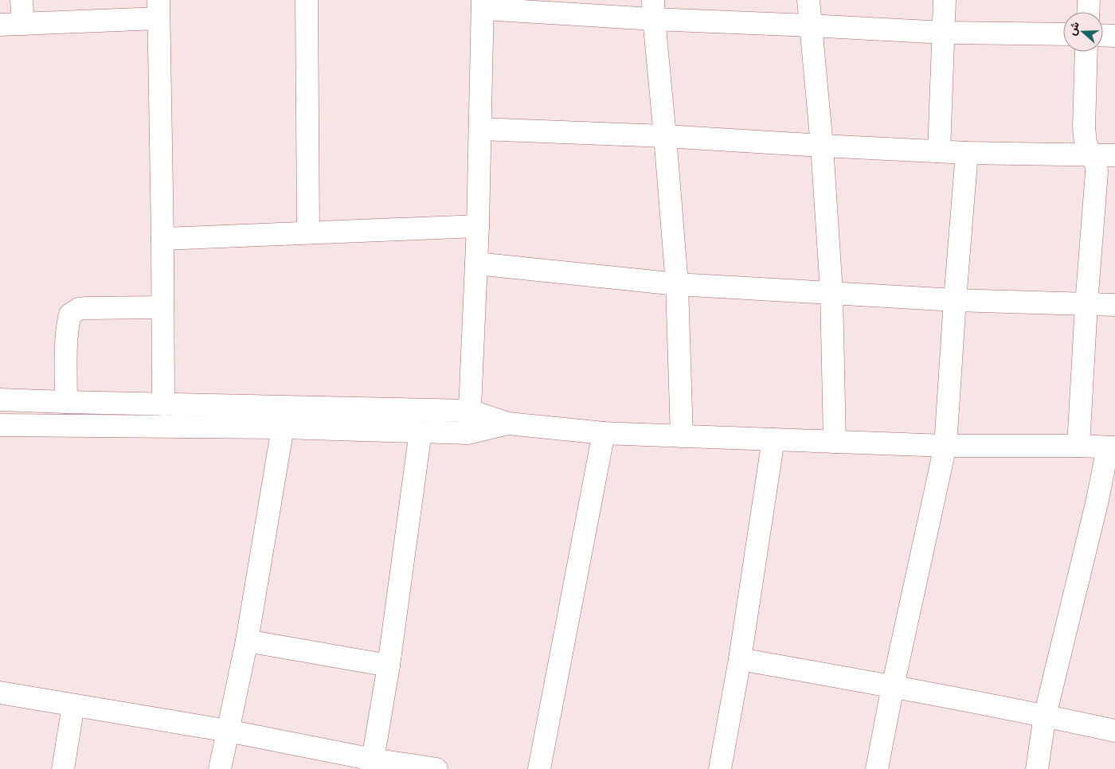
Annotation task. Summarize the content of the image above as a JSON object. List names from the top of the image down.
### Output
{
  "north": "left"
}
